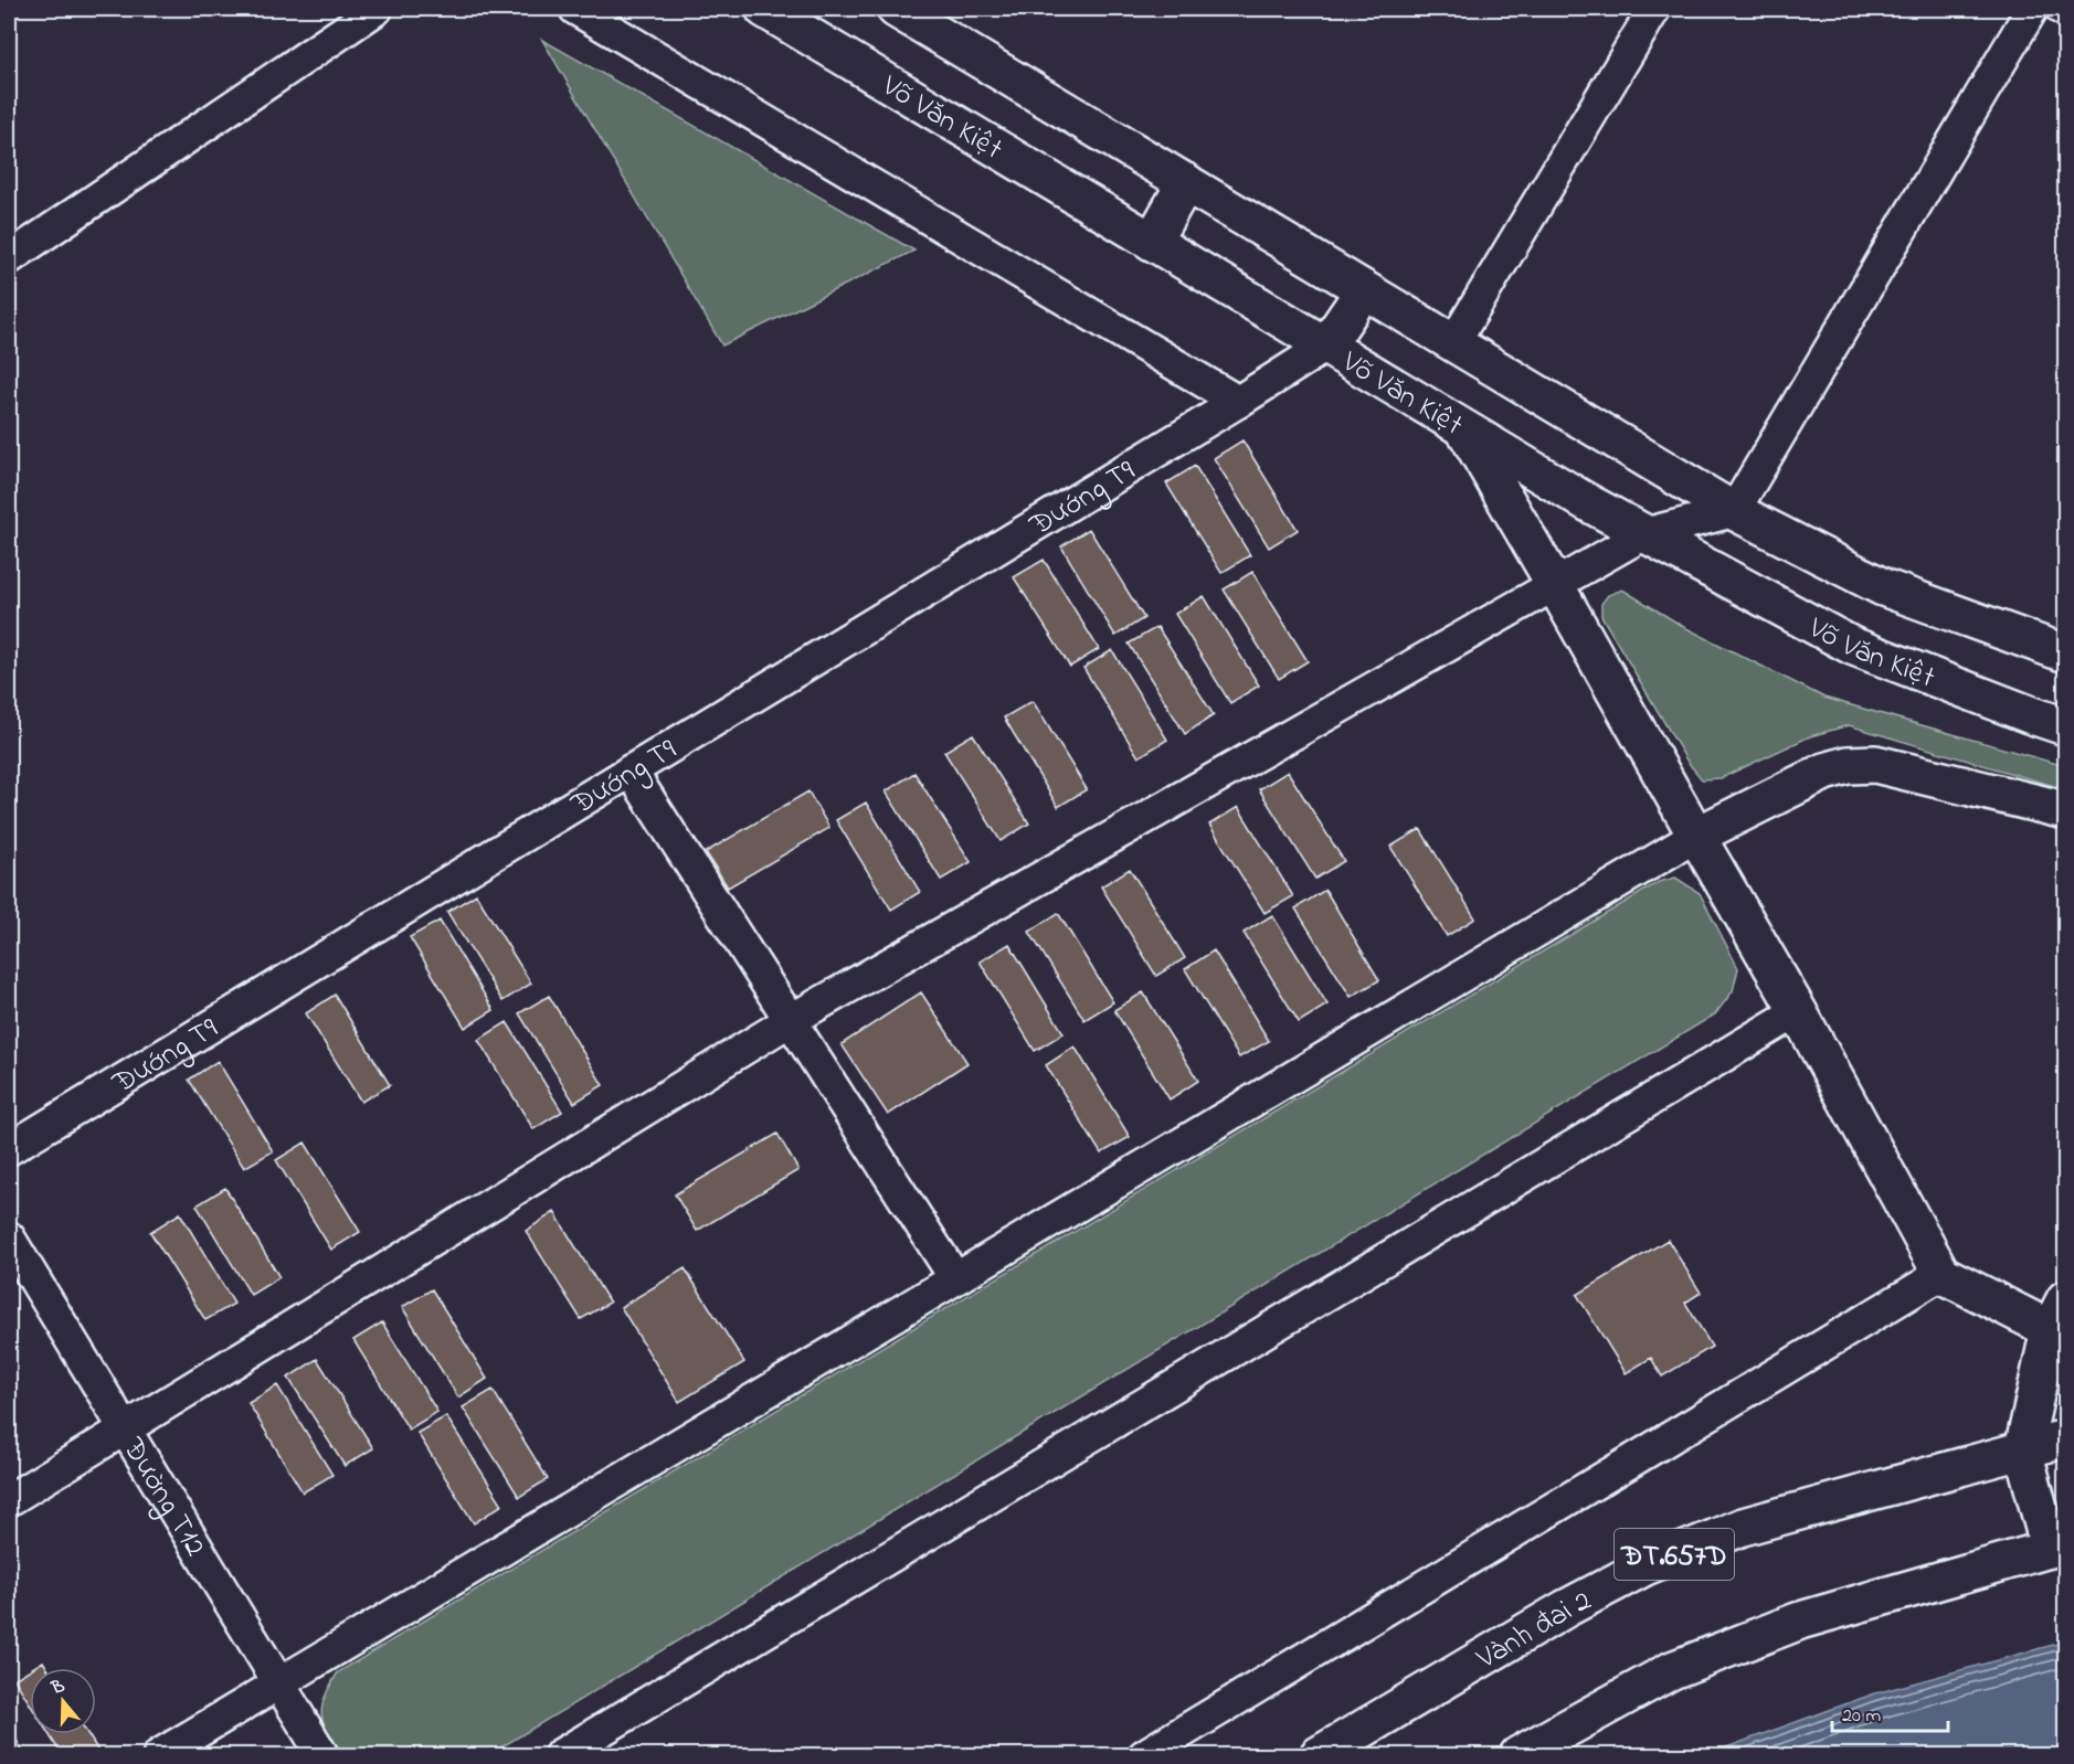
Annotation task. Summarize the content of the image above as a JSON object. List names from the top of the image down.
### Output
{
  "streets": {
    "street": [
      "Võ Văn Kiệt",
      "Đướng T9",
      "Đường T12",
      "ĐT.657D",
      "Vành đai 2"
    ]
  },
  "crossings": [
    ["Võ Văn Kiệt", "Đướng T9"]
  ],
  "scale_bar": "20 m",
  "north": "top"
}
